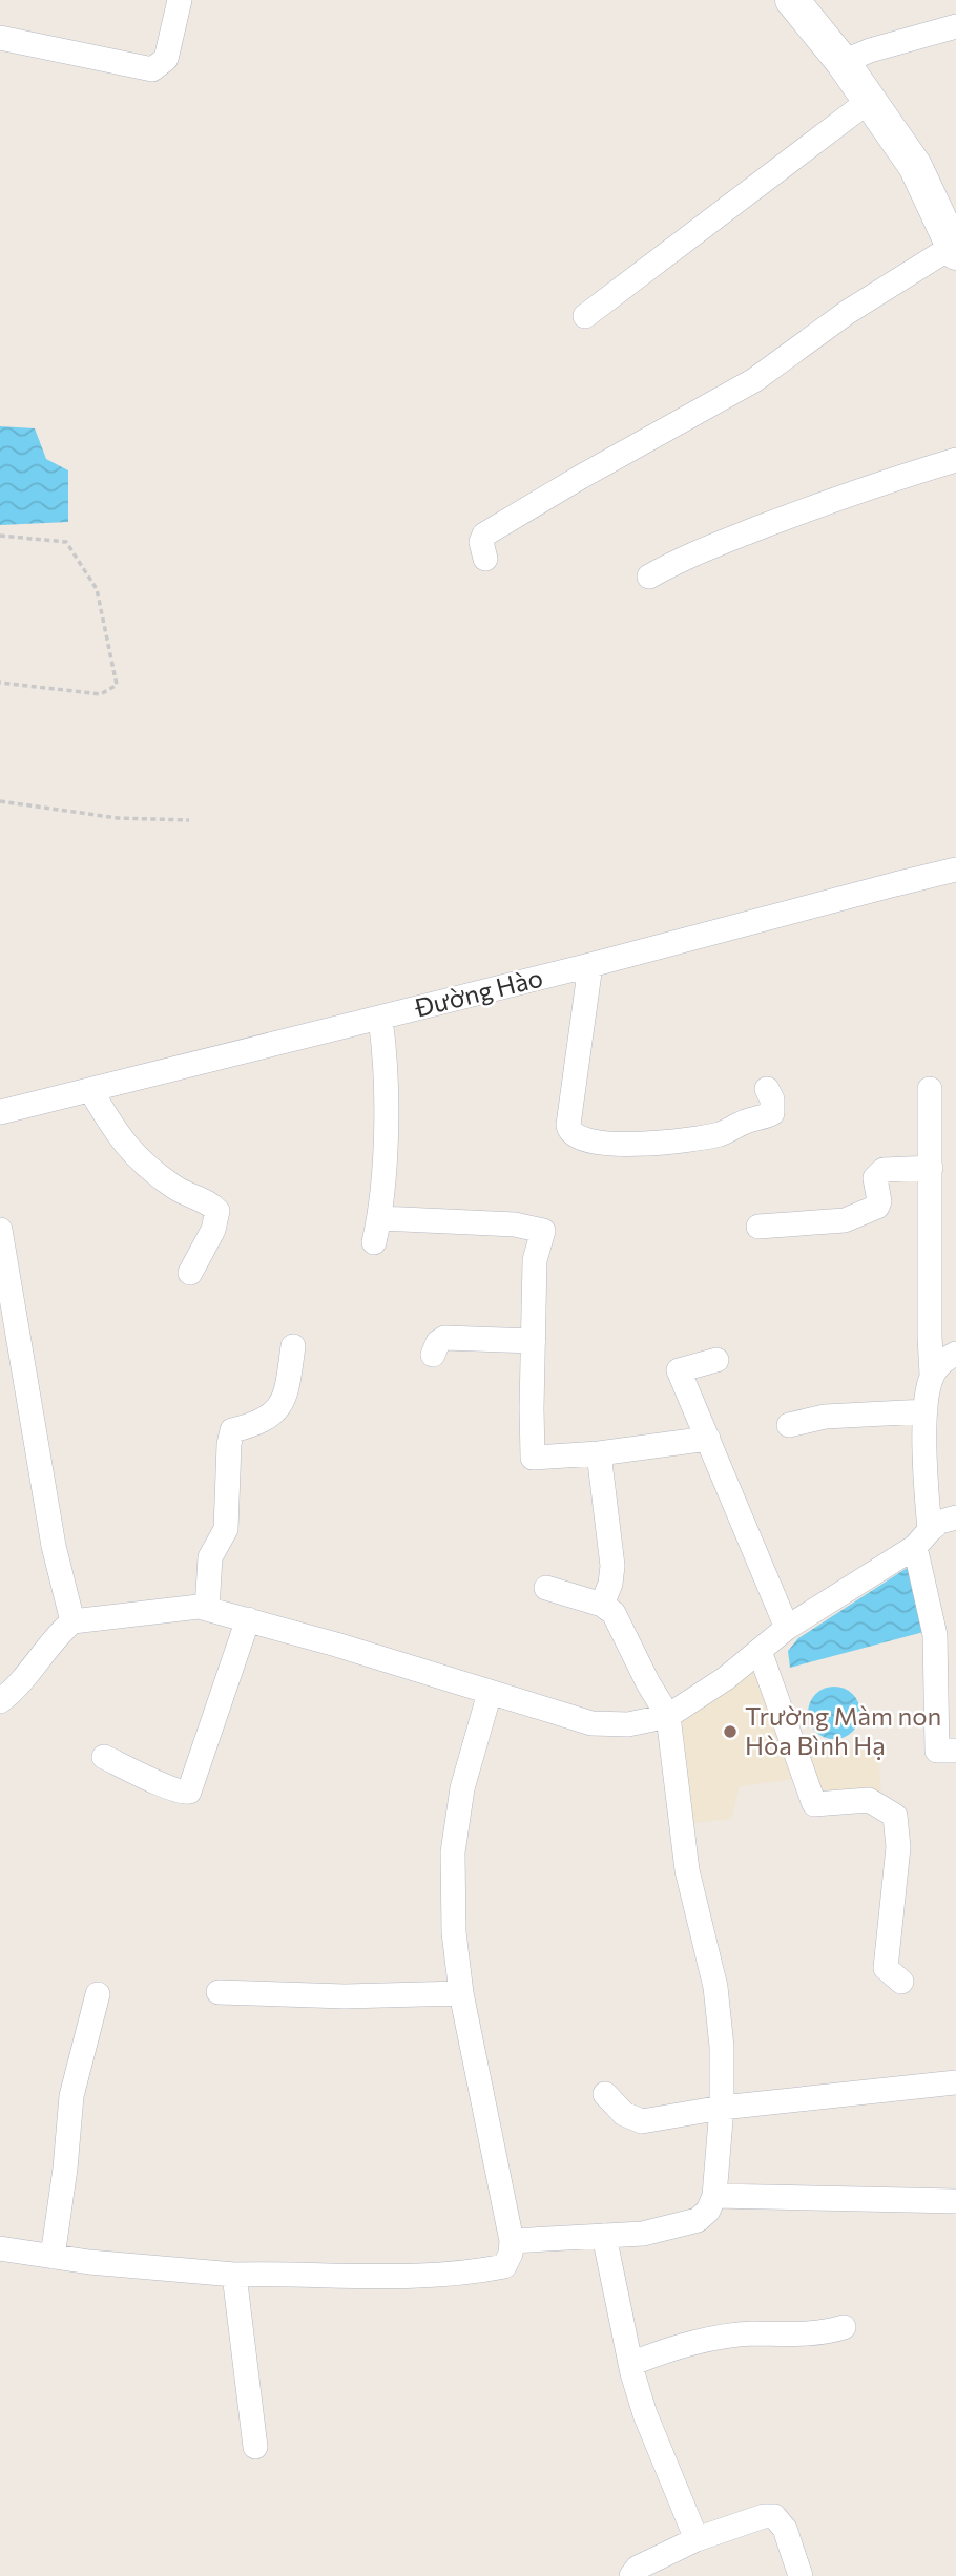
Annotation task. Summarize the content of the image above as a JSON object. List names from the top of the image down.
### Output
{
  "streets": {
    "street": ["Đường Hào"]
  },
  "places": ["Trường Màm non Hòa Bình Hạ"]
}
